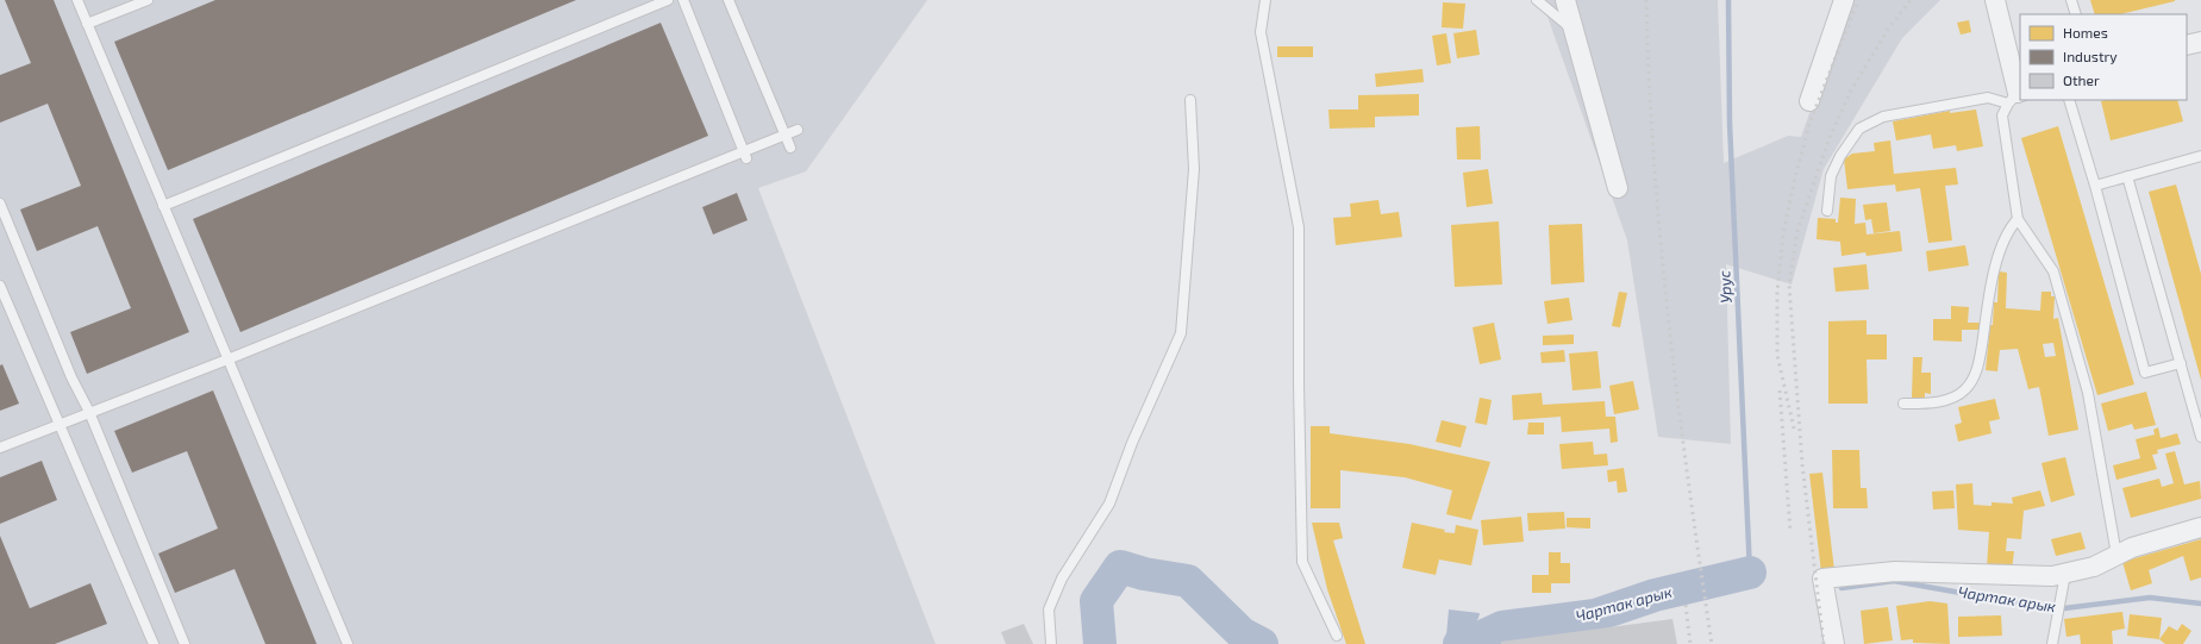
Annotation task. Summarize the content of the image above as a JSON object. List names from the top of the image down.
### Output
{
  "water": ["Урус", "Чартак арык"],
  "legend": ["Homes", "Industry", "Other"]
}
